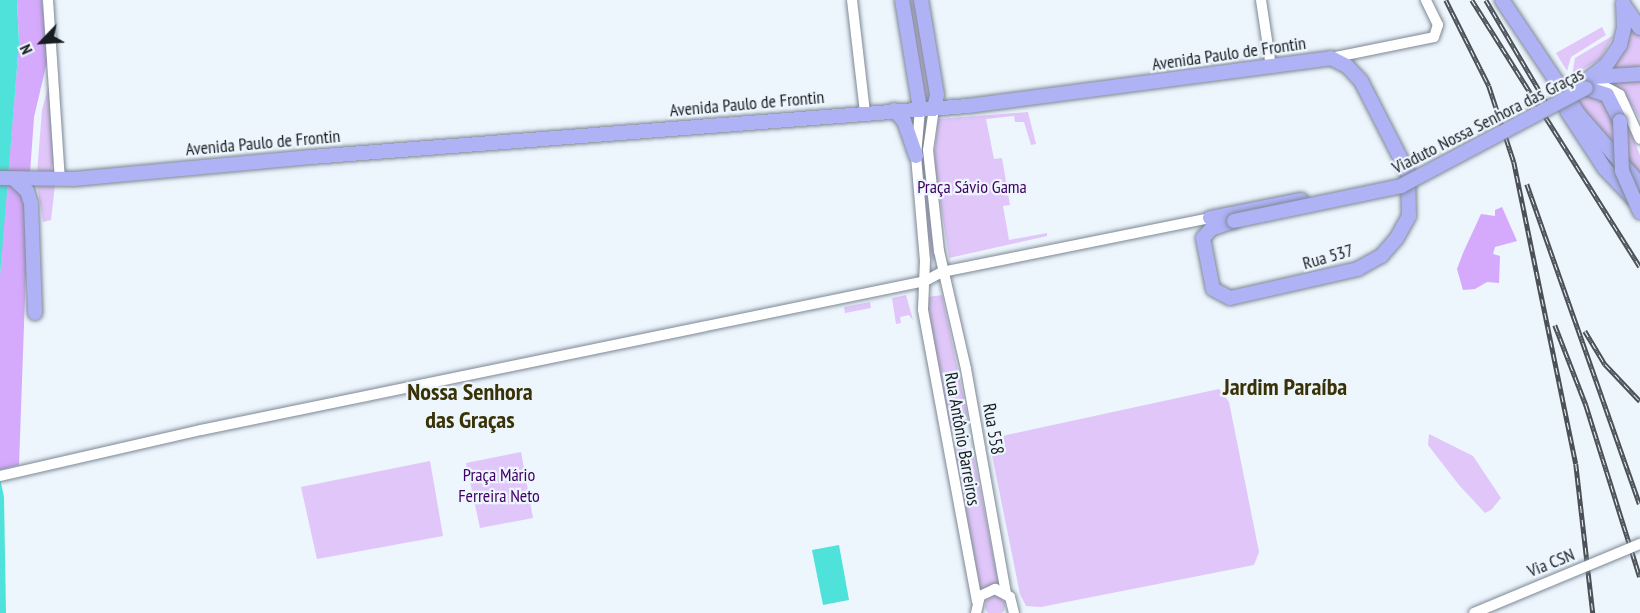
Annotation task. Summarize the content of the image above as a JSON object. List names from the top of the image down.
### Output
{
  "streets": {
    "main road": ["Avenida Paulo de Frontin", "Viaduto Nossa Senhora das Graças", "Rua 537"],
    "street": ["Rua 558", "Rua Antônio Barreiros", "Via CSN"]
  },
  "crossings": [
    ["Avenida Paulo de Frontin", "Rua 537"],
    ["Avenida Paulo de Frontin", "Rua 558"],
    ["Avenida Paulo de Frontin", "Rua Antônio Barreiros"],
    ["Viaduto Nossa Senhora das Graças", "Rua 537"],
    ["Rua 558", "Rua Antônio Barreiros"]
  ],
  "districts": ["Jardim Paraíba", "Nossa Senhora das Graças"],
  "parks": ["Praça Sávio Gama", "Praça Mário Ferreira Neto"],
  "north": "bottom left"
}
